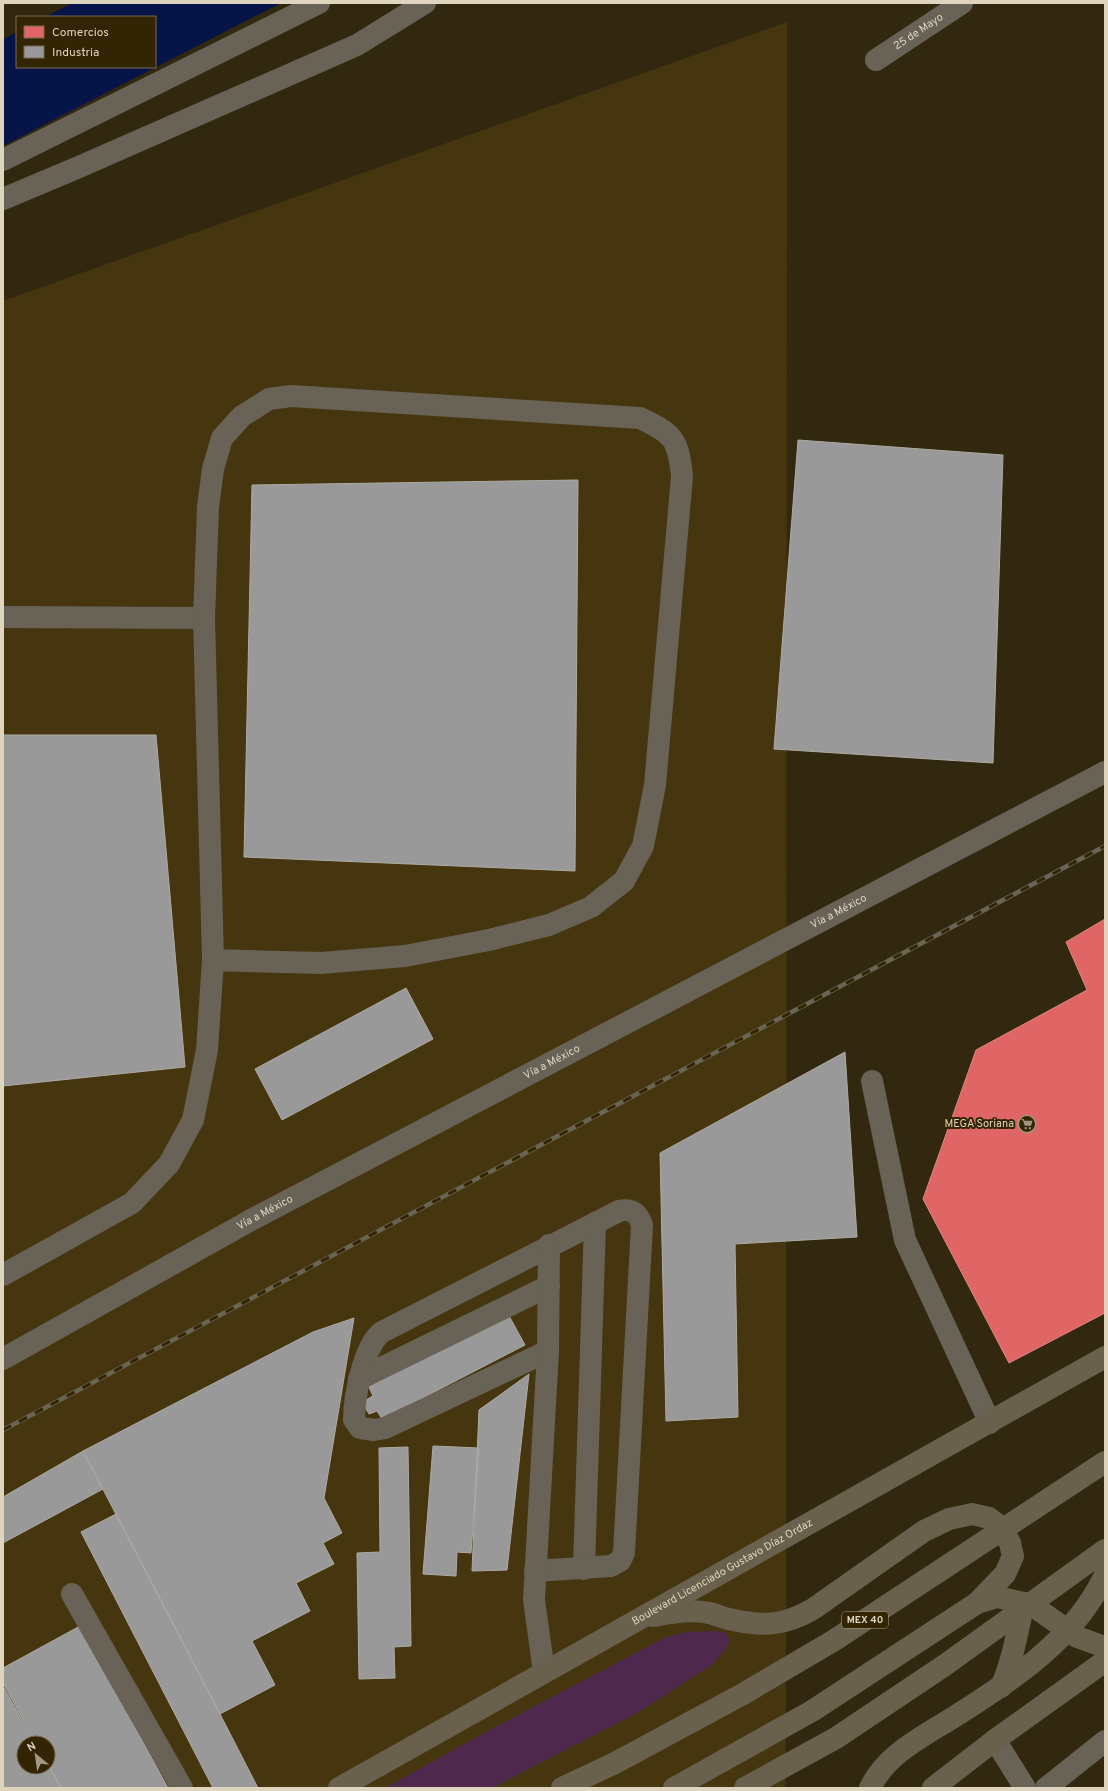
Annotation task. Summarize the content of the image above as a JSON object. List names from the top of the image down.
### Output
{
  "streets": {
    "main road": ["Boulevard Licenciado Gustavo Díaz Ordaz", "MEX 40"],
    "street": ["25 de Mayo", "Vía a México"]
  },
  "places": {
    "supermarket": ["MEGA Soriana"]
  },
  "legend": ["Comercios", "Industria"],
  "north": "top left"
}
